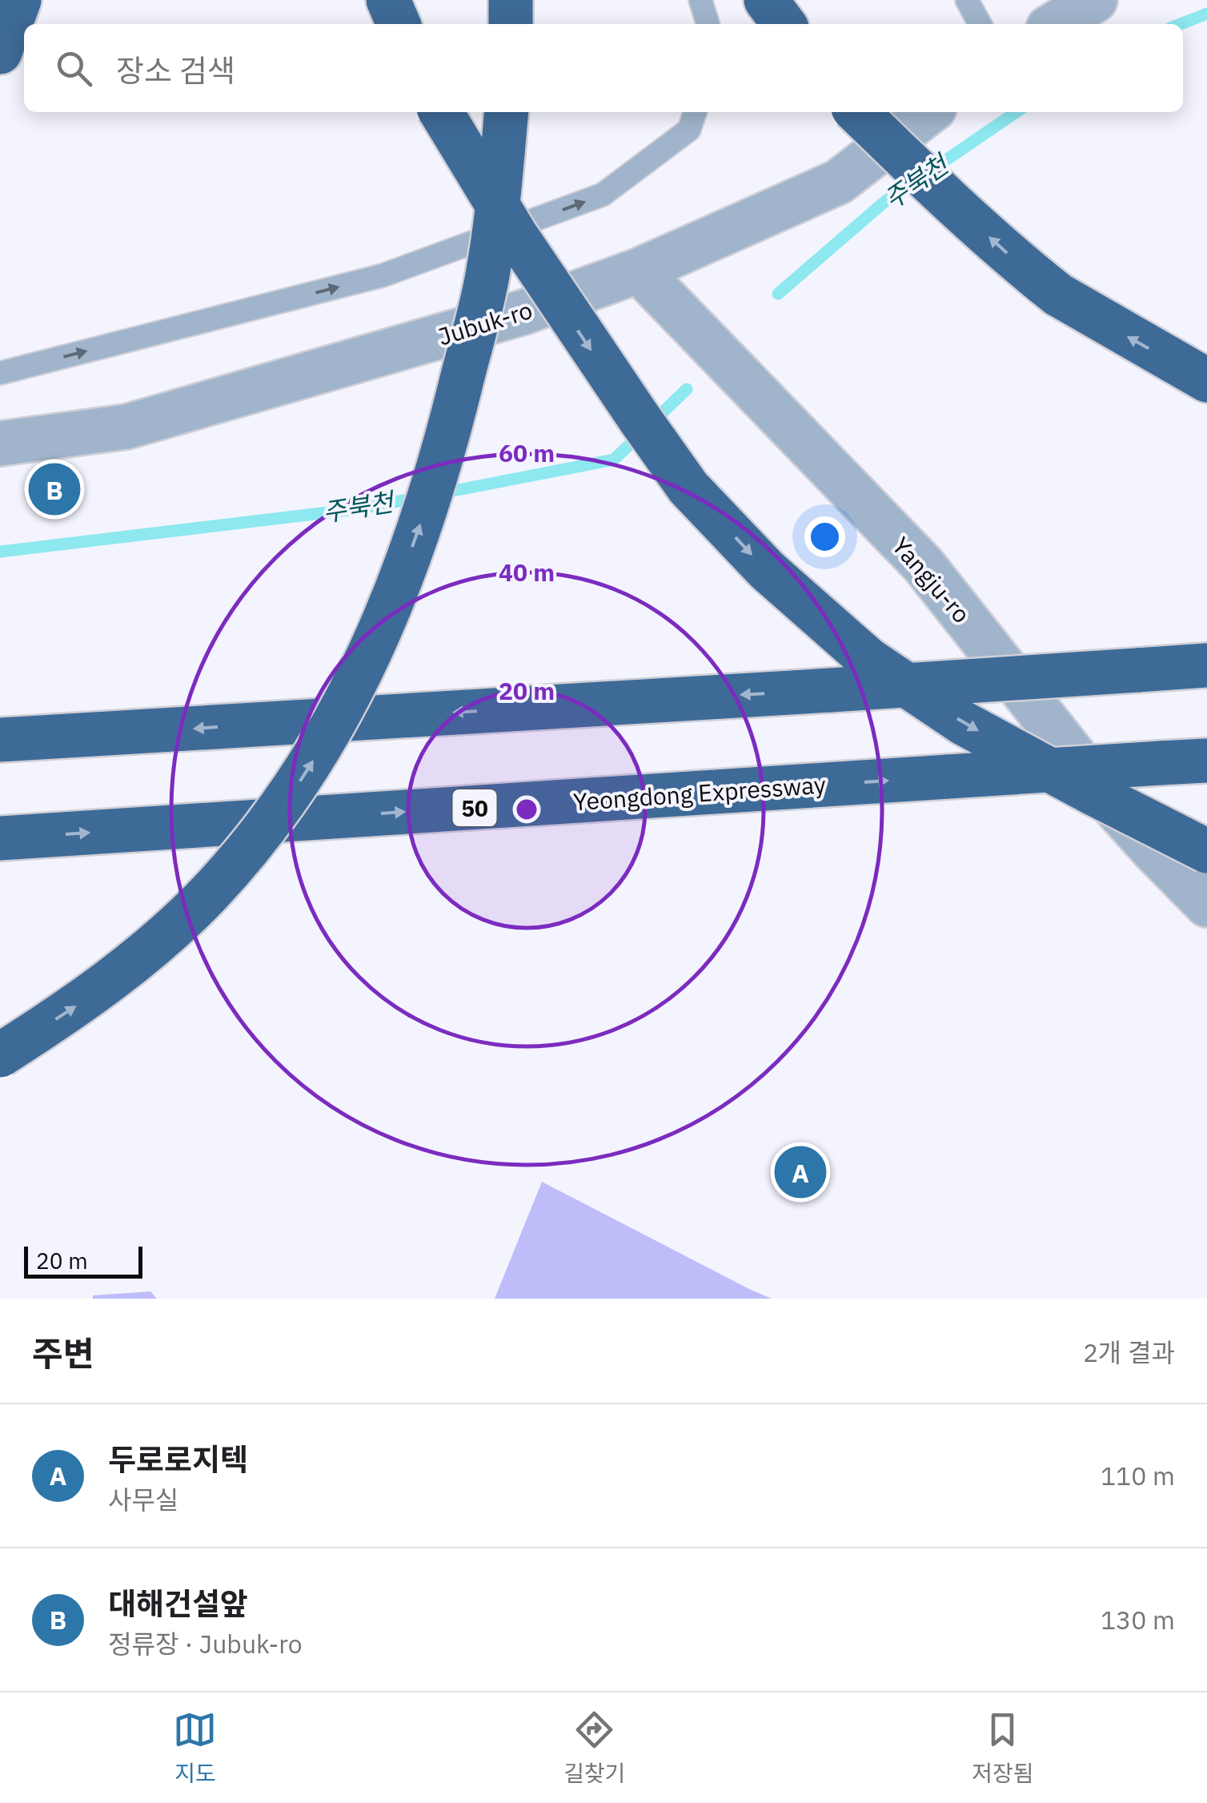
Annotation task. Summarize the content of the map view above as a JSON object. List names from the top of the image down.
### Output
{
  "streets": {
    "highway": ["Yeongdong Expressway", "50"],
    "street": ["Jubuk-ro", "Yangju-ro"]
  },
  "crossings": [
    ["Jubuk-ro", "Yangju-ro"]
  ],
  "water": ["주북천"],
  "scale_bar": "20 m",
  "page": {
    "search": "장소 검색",
    "pins": ["B", "A"],
    "scale": "20 m",
    "heading": ["주변", "2개 결과"],
    "list": [
      {
        "mark": "A",
        "name": "두로로지텍",
        "note": "사무실",
        "value": "110 m"
      },
      {
        "mark": "B",
        "name": "대해건설앞",
        "note": "정류장 · Jubuk-ro",
        "value": "130 m"
      }
    ],
    "nav": ["지도", "길찾기", "저장됨"]
  },
  "rings": ["60 m", "40 m", "20 m"]
}
